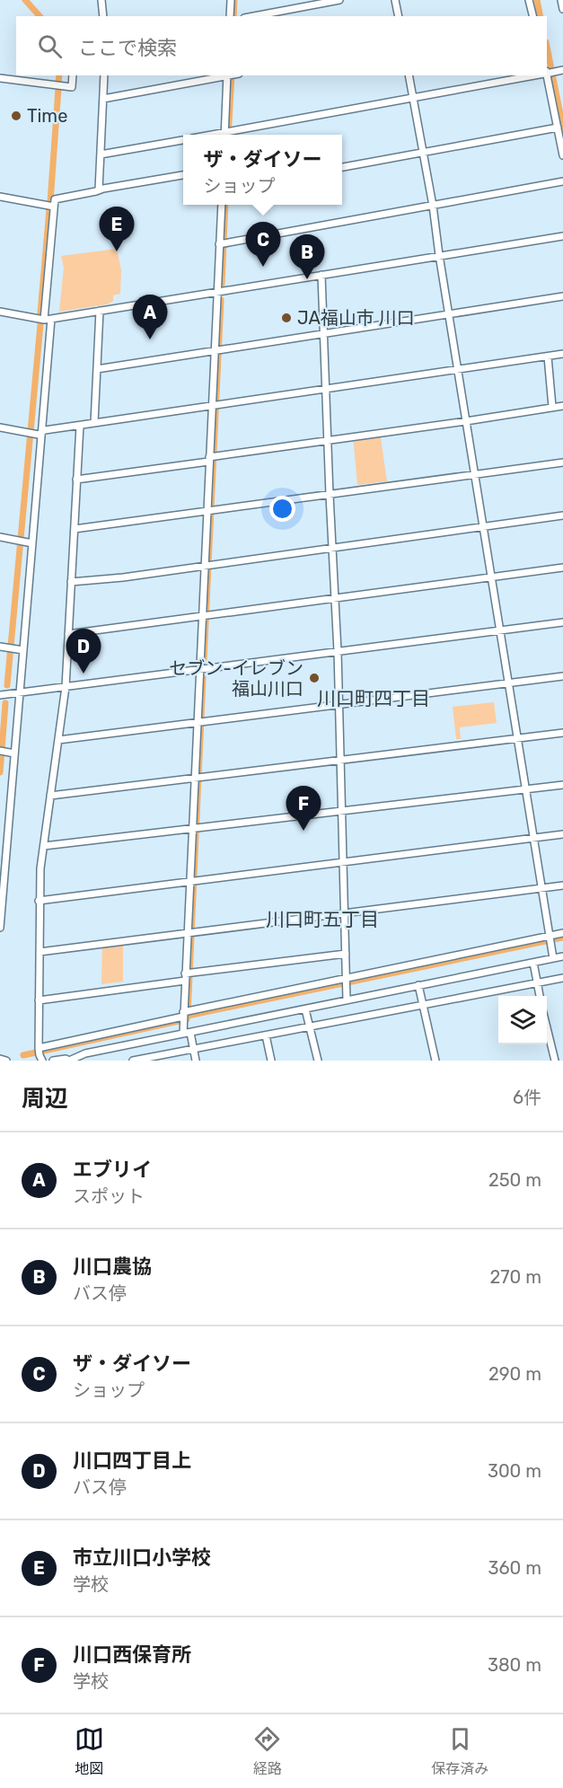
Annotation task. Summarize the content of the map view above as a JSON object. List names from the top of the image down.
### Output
{
  "districts": ["川口町四丁目", "川口町五丁目"],
  "places": ["Time", "JA福山市 川口", "セブン-イレブン 福山川口"],
  "page": {
    "search": "ここで検索",
    "popup": ["ザ・ダイソー", "ショップ"],
    "pins": [
      "E",
      "C",
      "B",
      "A",
      "D",
      "F"
    ],
    "heading": ["周辺", "6件"],
    "list": [
      {
        "mark": "A",
        "name": "エブリイ",
        "note": "スポット",
        "value": "250 m"
      },
      {
        "mark": "B",
        "name": "川口農協",
        "note": "バス停",
        "value": "270 m"
      },
      {
        "mark": "C",
        "name": "ザ・ダイソー",
        "note": "ショップ",
        "value": "290 m"
      },
      {
        "mark": "D",
        "name": "川口四丁目上",
        "note": "バス停",
        "value": "300 m"
      },
      {
        "mark": "E",
        "name": "市立川口小学校",
        "note": "学校",
        "value": "360 m"
      },
      {
        "mark": "F",
        "name": "川口西保育所",
        "note": "学校",
        "value": "380 m"
      }
    ],
    "nav": ["地図", "経路", "保存済み"]
  }
}
